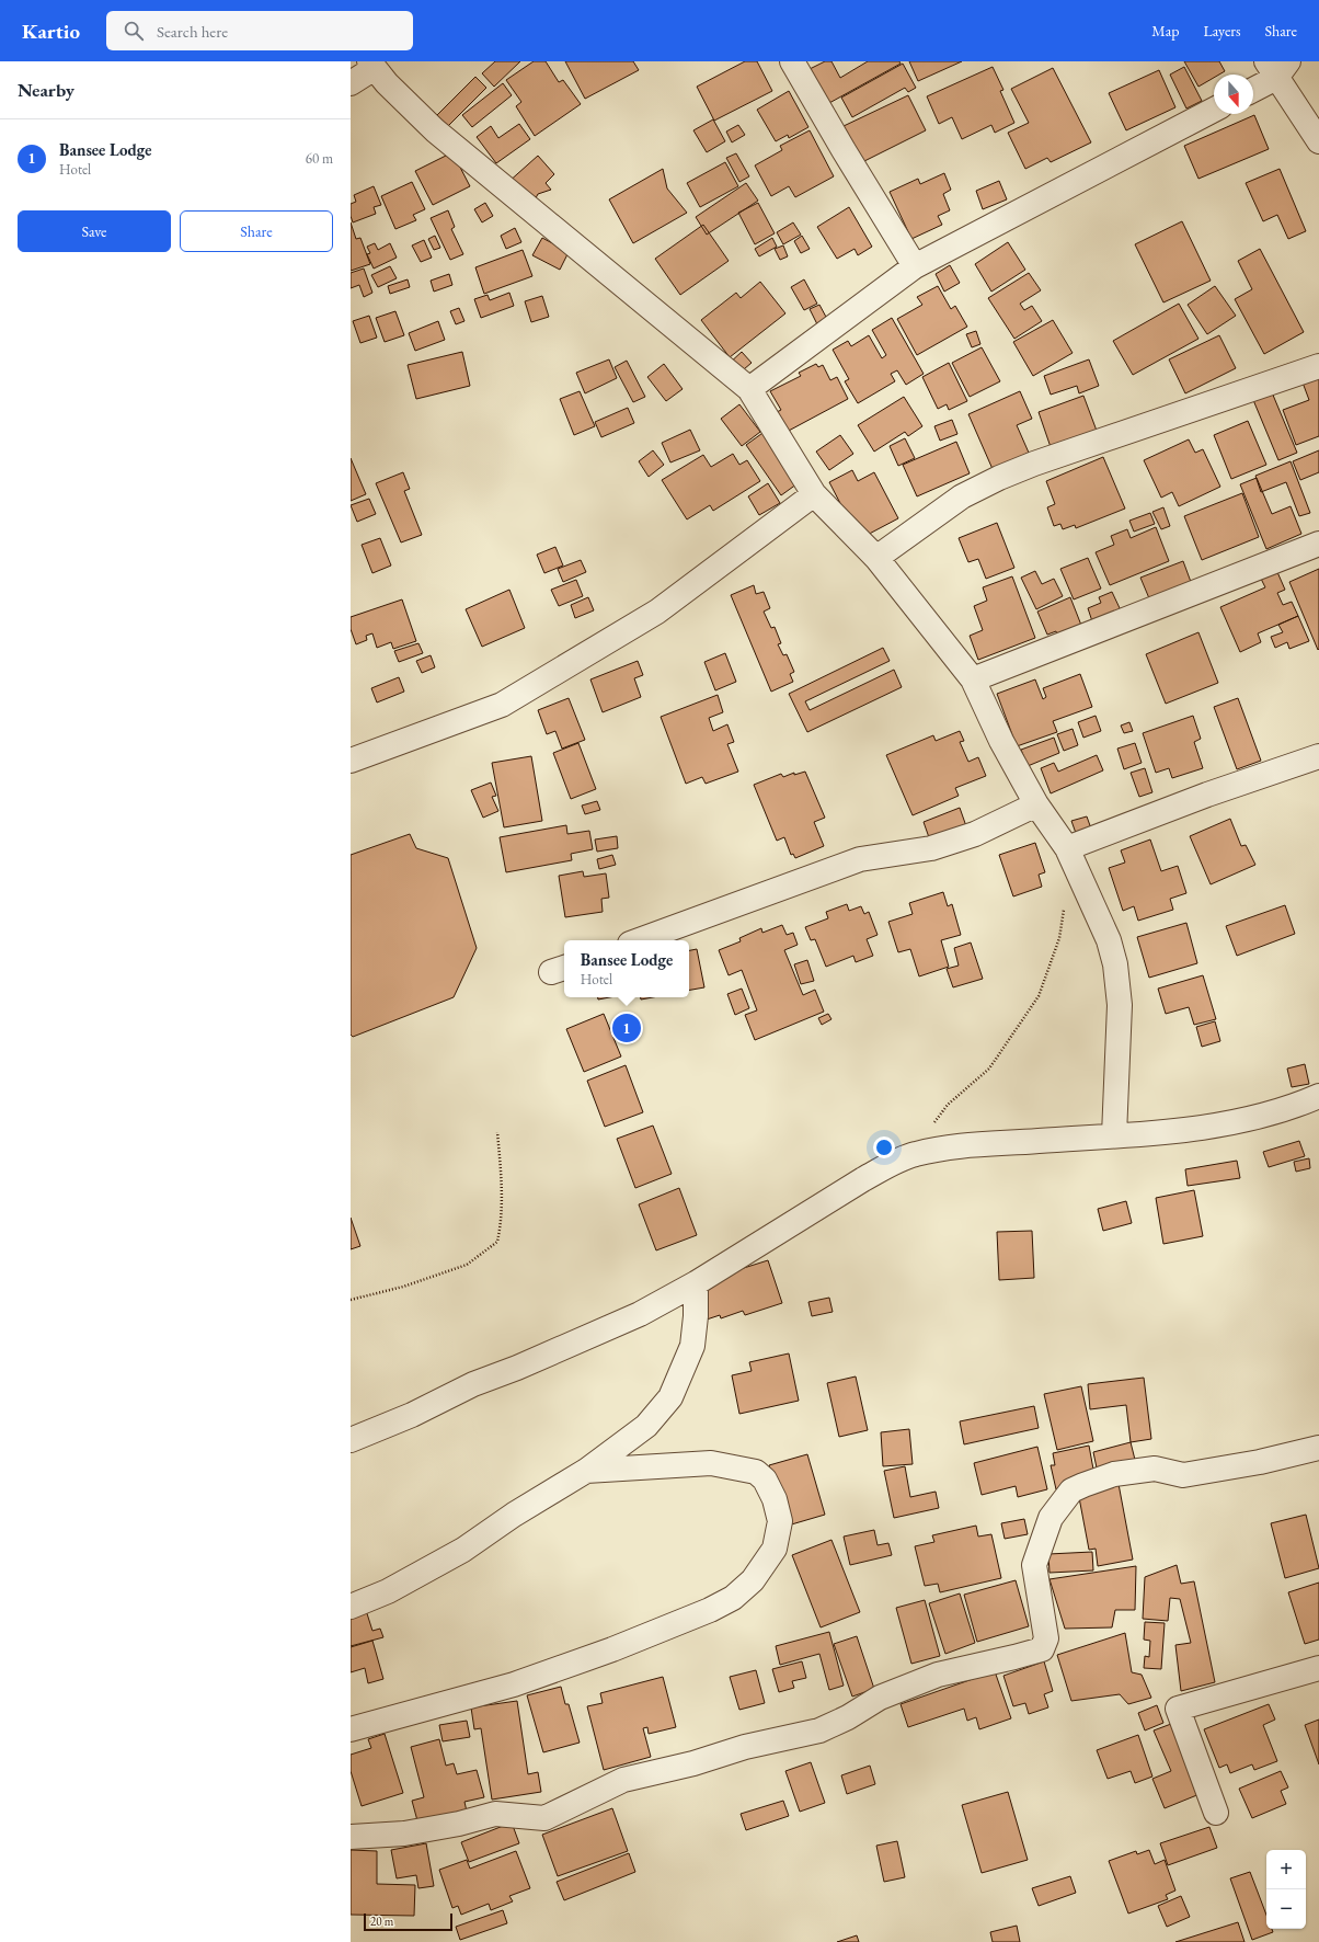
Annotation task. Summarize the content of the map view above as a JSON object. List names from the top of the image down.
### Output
{
  "scale_bar": "20 m",
  "north": "bottom",
  "page": {
    "header": "Kartio",
    "search": "Search here",
    "nav": ["Map", "Layers", "Share"],
    "heading": "Nearby",
    "list": [
      {
        "mark": "1",
        "name": "Bansee Lodge",
        "note": "Hotel",
        "value": "60 m"
      }
    ],
    "buttons": ["Save", "Share"],
    "popup": ["Bansee Lodge", "Hotel"],
    "pins": "1",
    "map_buttons": ["+", "−"],
    "scale": "20 m"
  }
}
